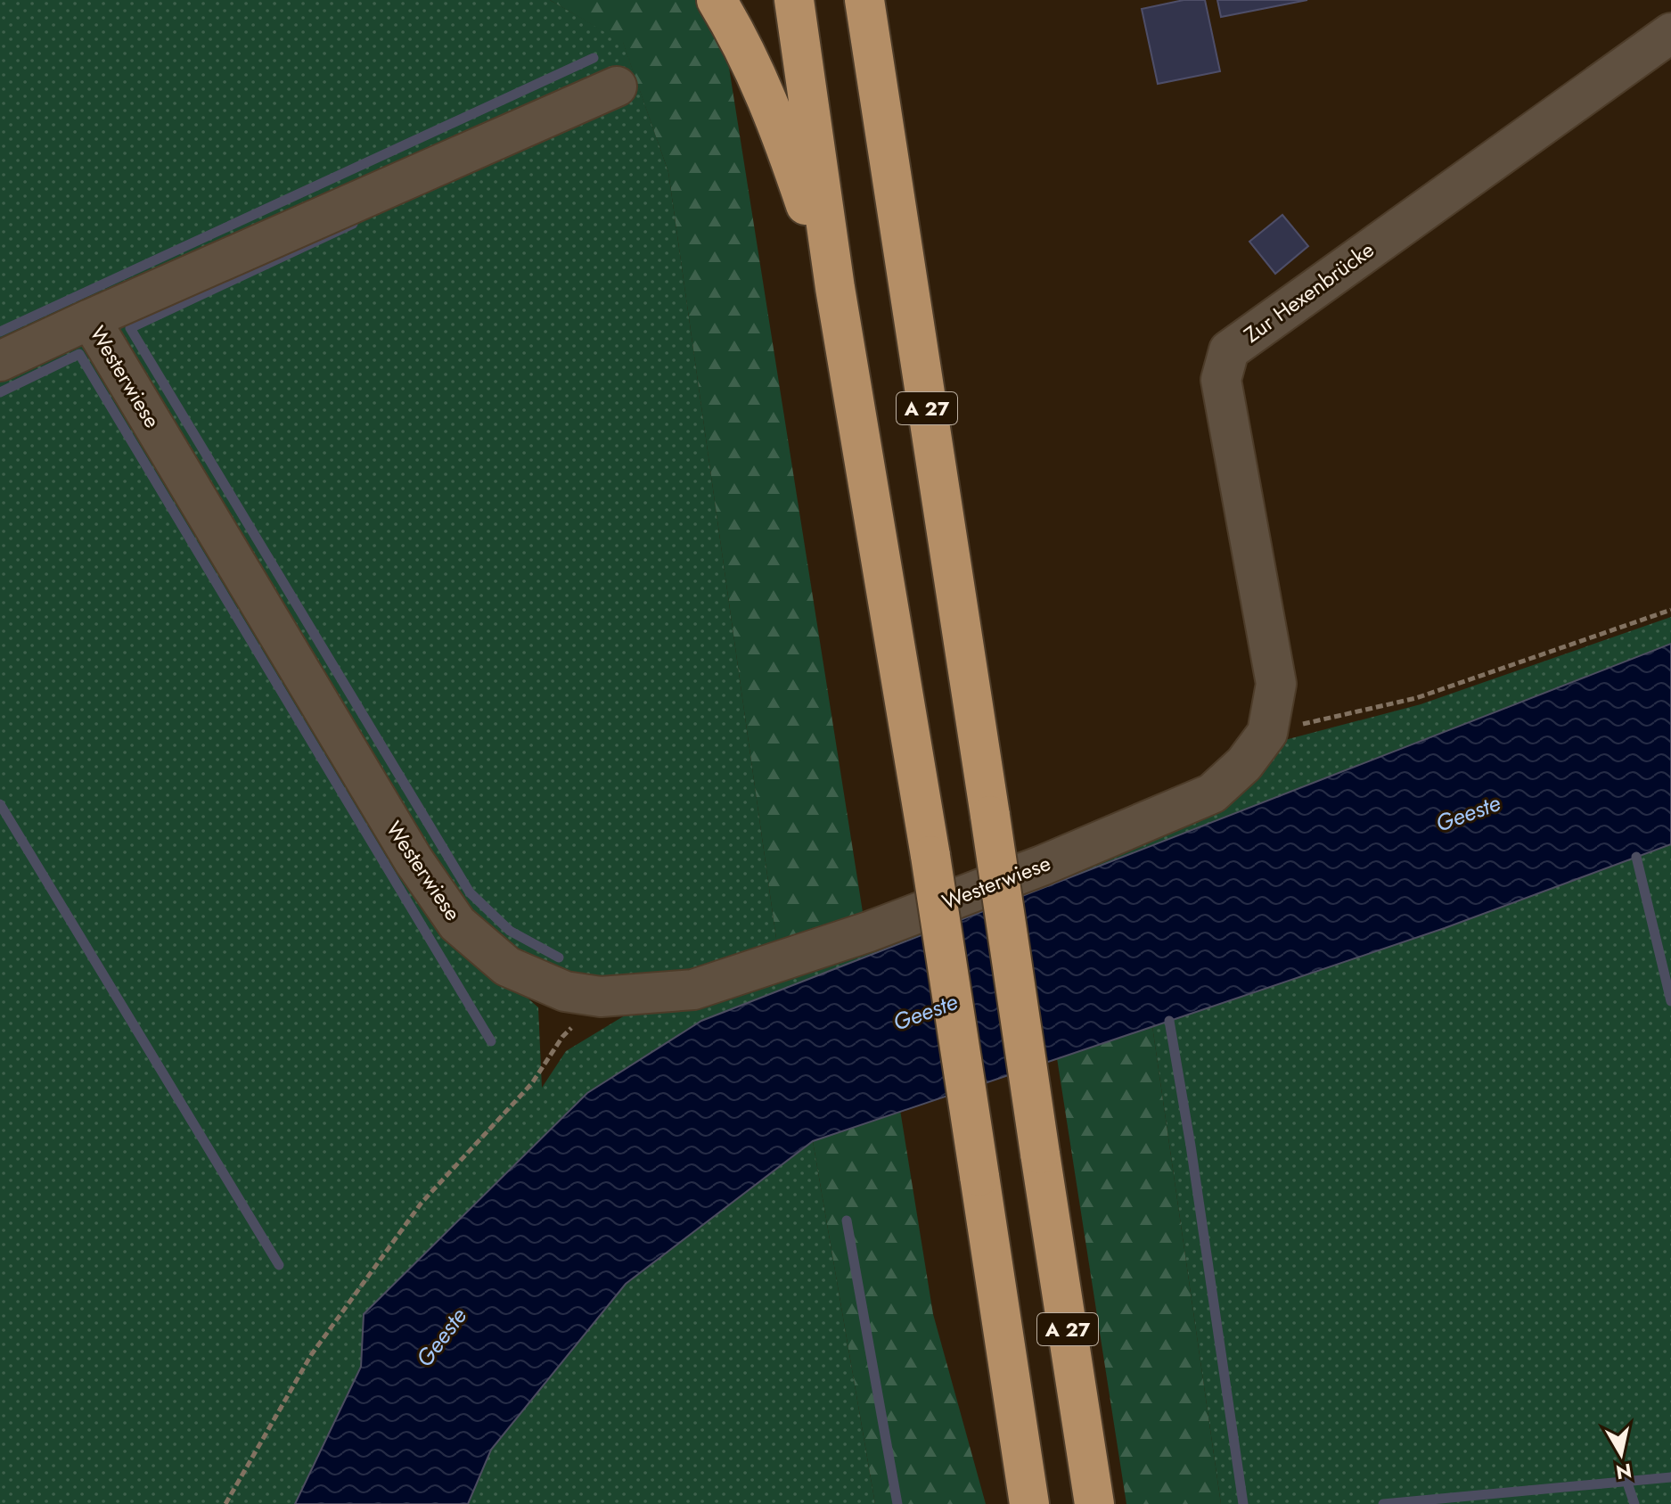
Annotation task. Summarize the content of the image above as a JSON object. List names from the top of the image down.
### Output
{
  "streets": {
    "highway": ["A 27"],
    "street": ["Zur Hexenbrücke", "Westerwiese"]
  },
  "crossings": [
    ["Zur Hexenbrücke", "Westerwiese"]
  ],
  "water": ["Geeste"],
  "north": "bottom"
}
